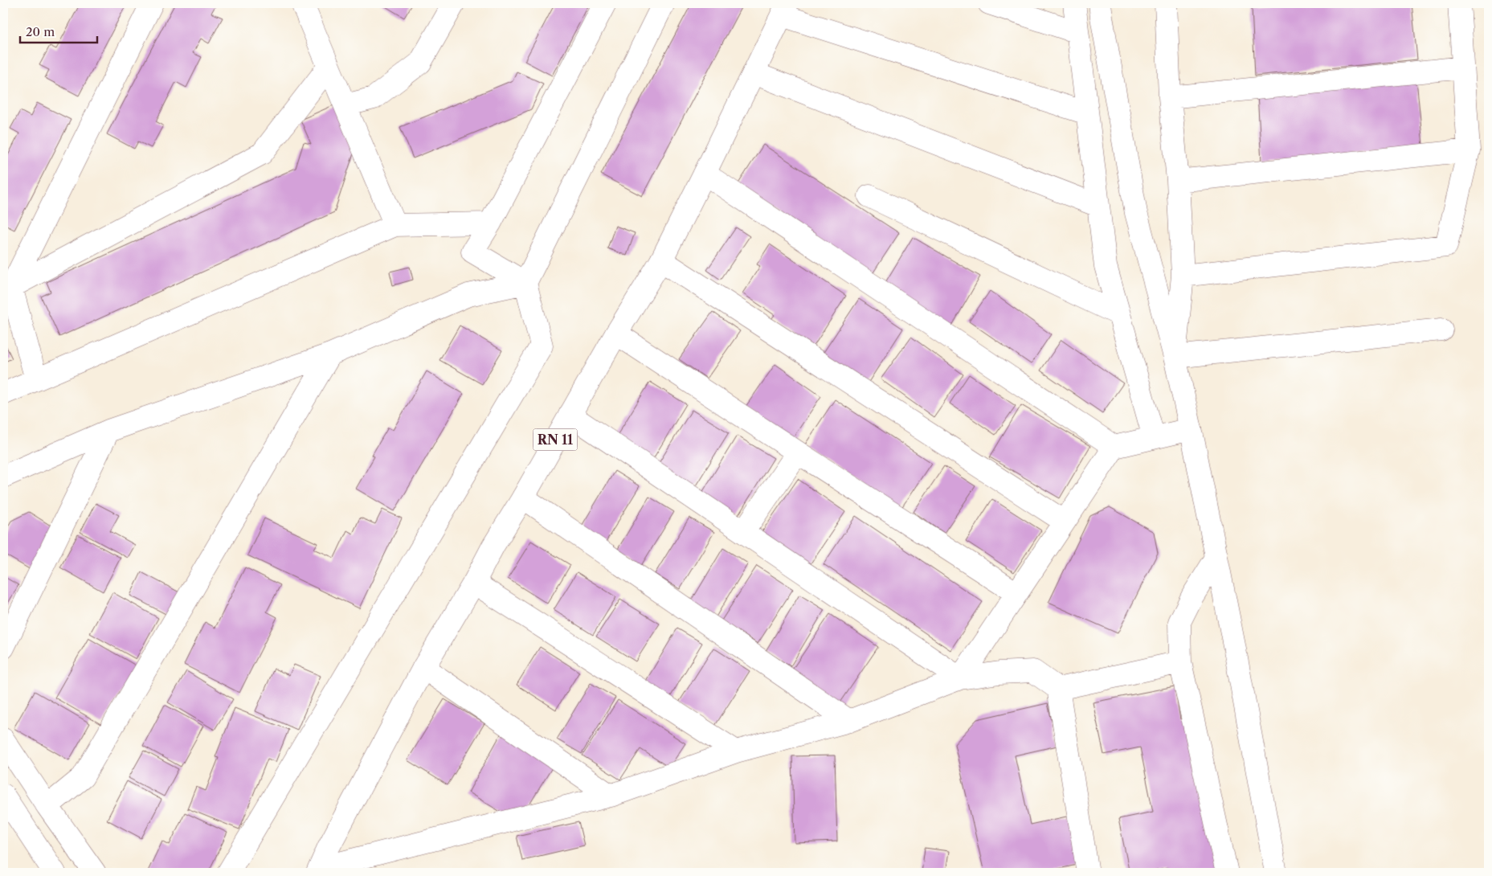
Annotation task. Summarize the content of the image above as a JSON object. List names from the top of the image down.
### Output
{
  "streets": {
    "street": ["RN 11"]
  },
  "scale_bar": "20 m"
}
